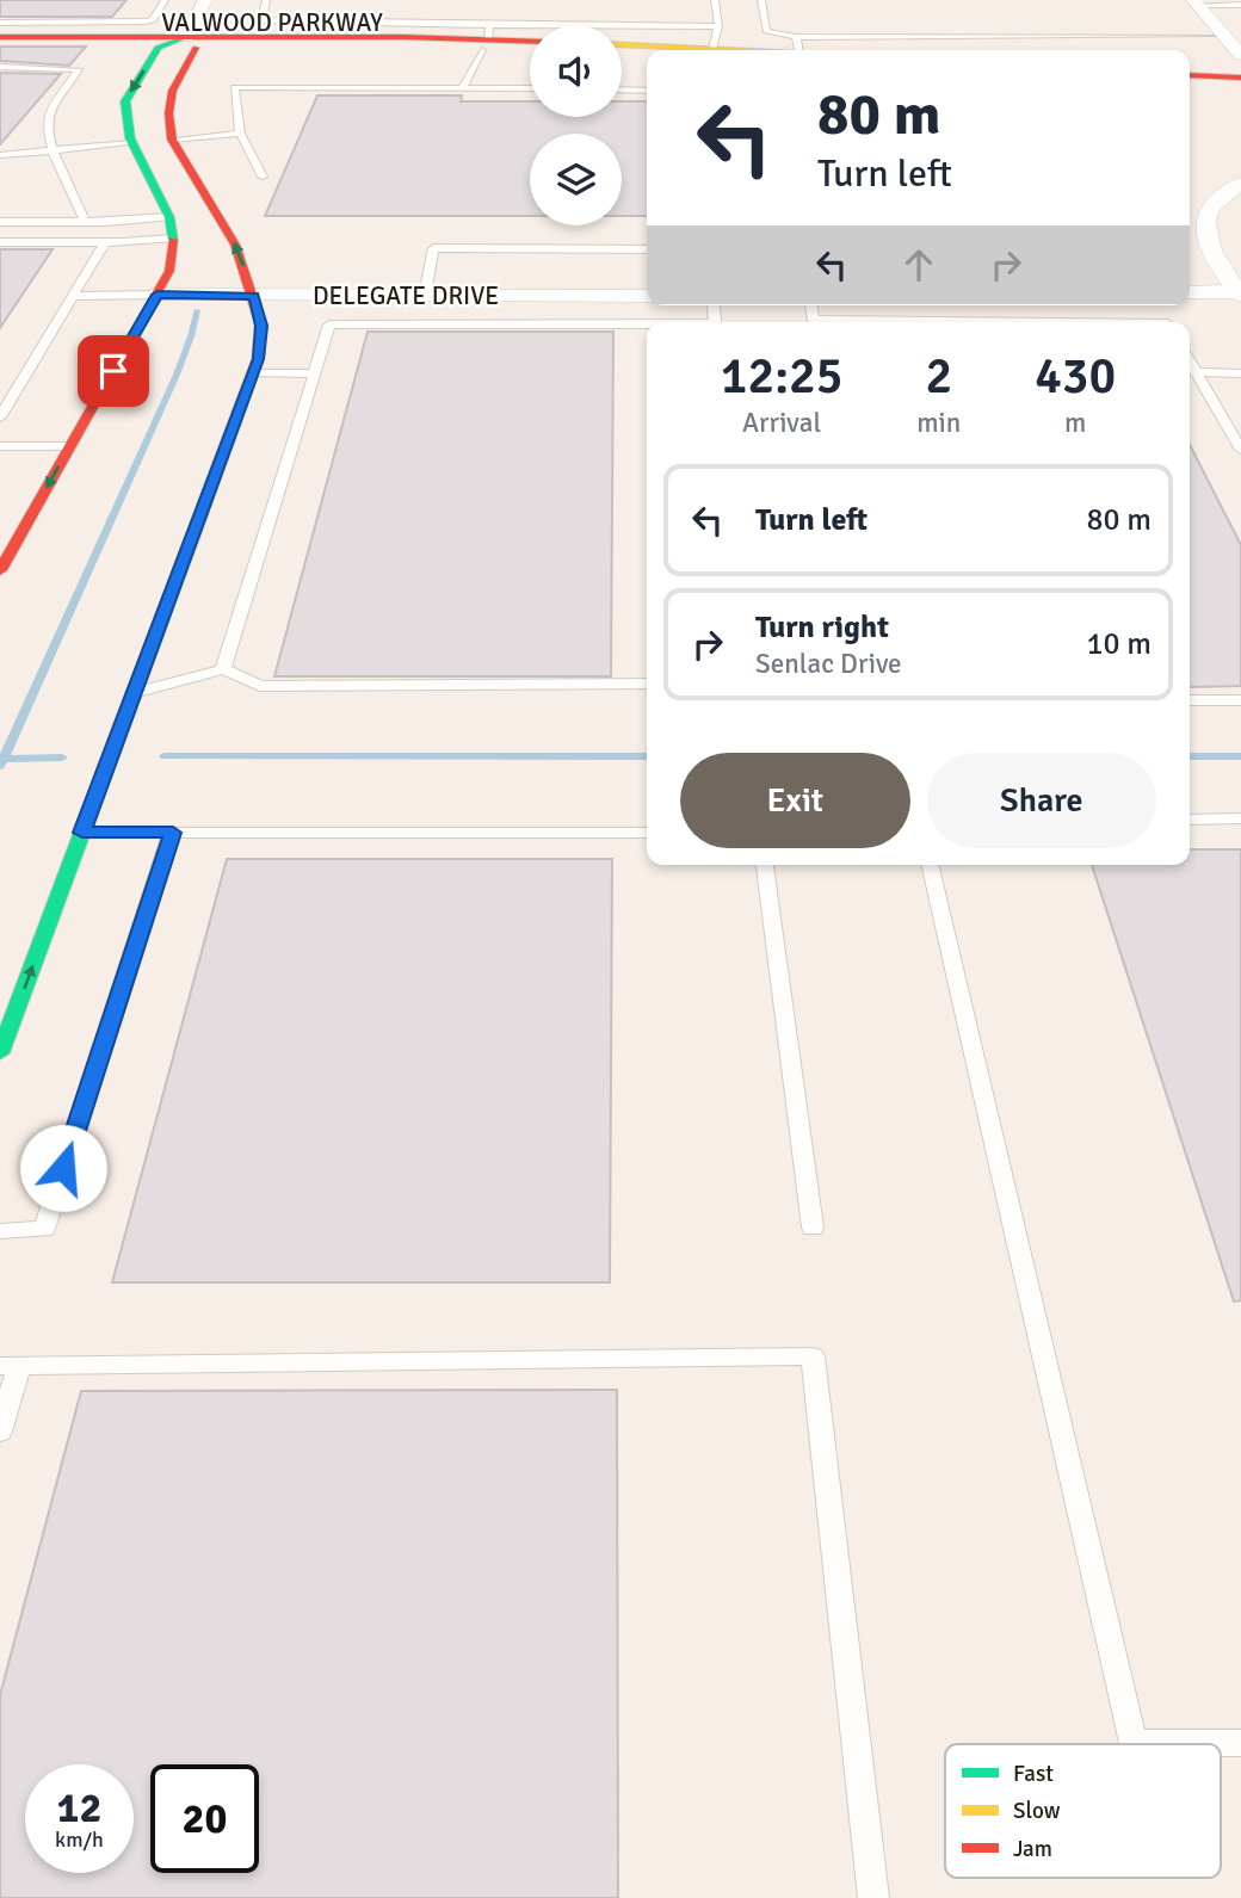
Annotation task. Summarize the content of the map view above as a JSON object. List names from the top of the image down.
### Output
{
  "streets": {
    "street": ["VALWOOD PARKWAY", "DELEGATE DRIVE"]
  },
  "legend": ["Fast", "Slow", "Jam"],
  "page": {
    "turn": ["80 m", "Turn left"],
    "eta": [
      "12:25",
      "Arrival",
      "2",
      "min",
      "430",
      "m"
    ],
    "list": [
      {
        "name": "Turn left",
        "value": "80 m"
      },
      {
        "name": "Turn right",
        "note": "Senlac Drive",
        "value": "10 m"
      }
    ],
    "buttons": ["Exit", "Share"],
    "speed": "12 km/h",
    "limit": "20"
  }
}
